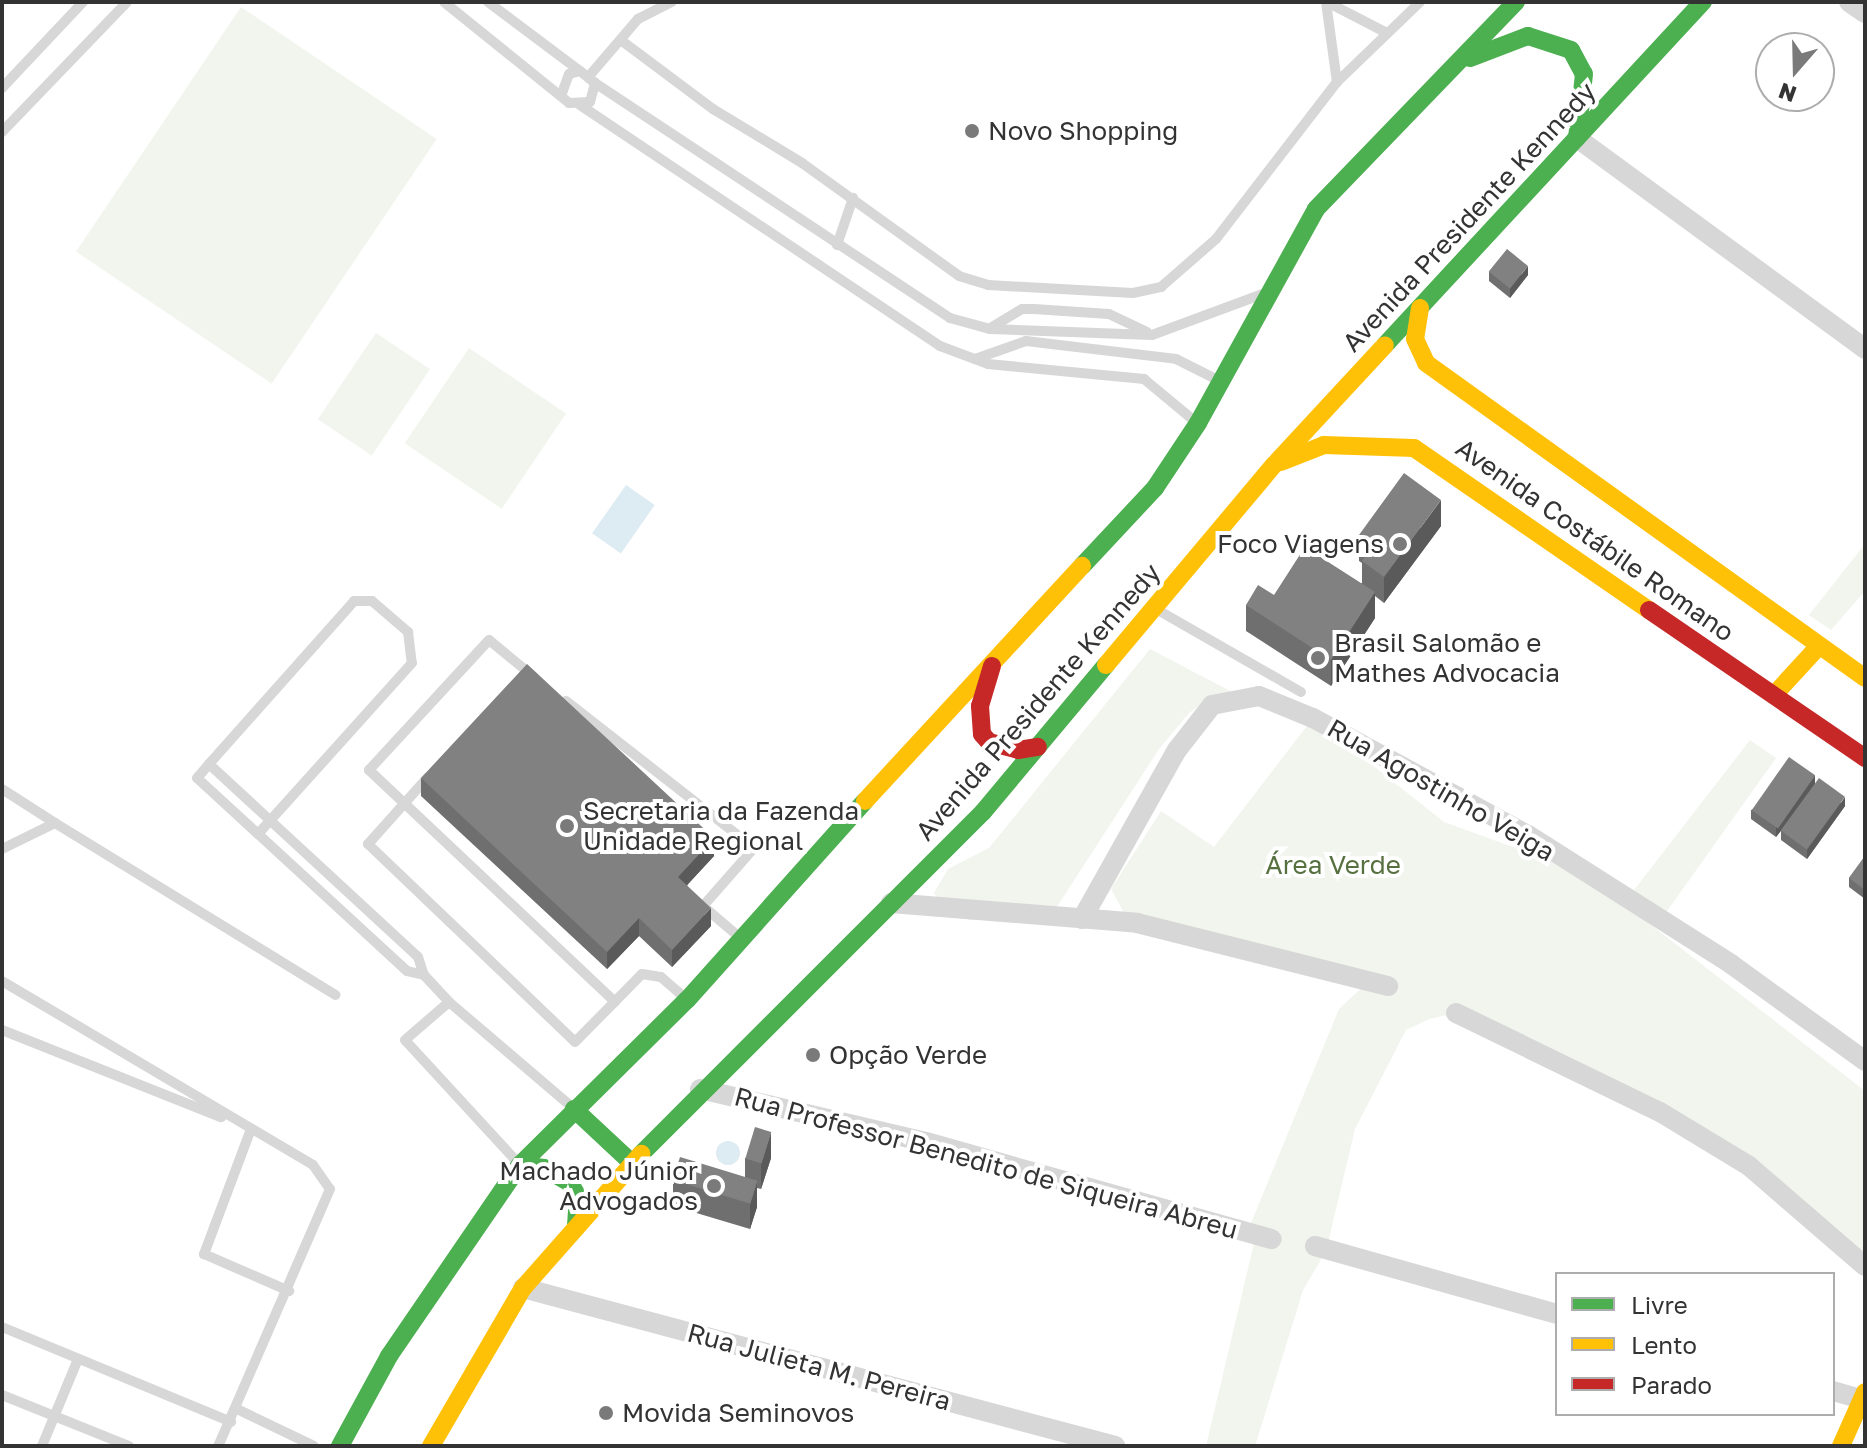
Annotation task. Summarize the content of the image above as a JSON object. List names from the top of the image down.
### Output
{
  "streets": {
    "main road": ["Avenida Presidente Kennedy", "Avenida Costábile Romano"],
    "street": ["Rua Agostinho Veiga", "Rua Professor Benedito de Siqueira Abreu", "Rua Julieta M. Pereira"]
  },
  "crossings": [
    ["Avenida Presidente Kennedy", "Avenida Costábile Romano"],
    ["Avenida Presidente Kennedy", "Rua Professor Benedito de Siqueira Abreu"],
    ["Avenida Presidente Kennedy", "Rua Julieta M. Pereira"]
  ],
  "parks": ["Área Verde"],
  "places": [
    "Novo Shopping",
    "Foco Viagens",
    "Brasil Salomão e Mathes Advocacia",
    "Secretaria da Fazenda Unidade Regional",
    "Opção Verde",
    "Machado Júnior Advogados",
    "Movida Seminovos"
  ],
  "legend": ["Livre", "Lento", "Parado"],
  "north": "bottom"
}
